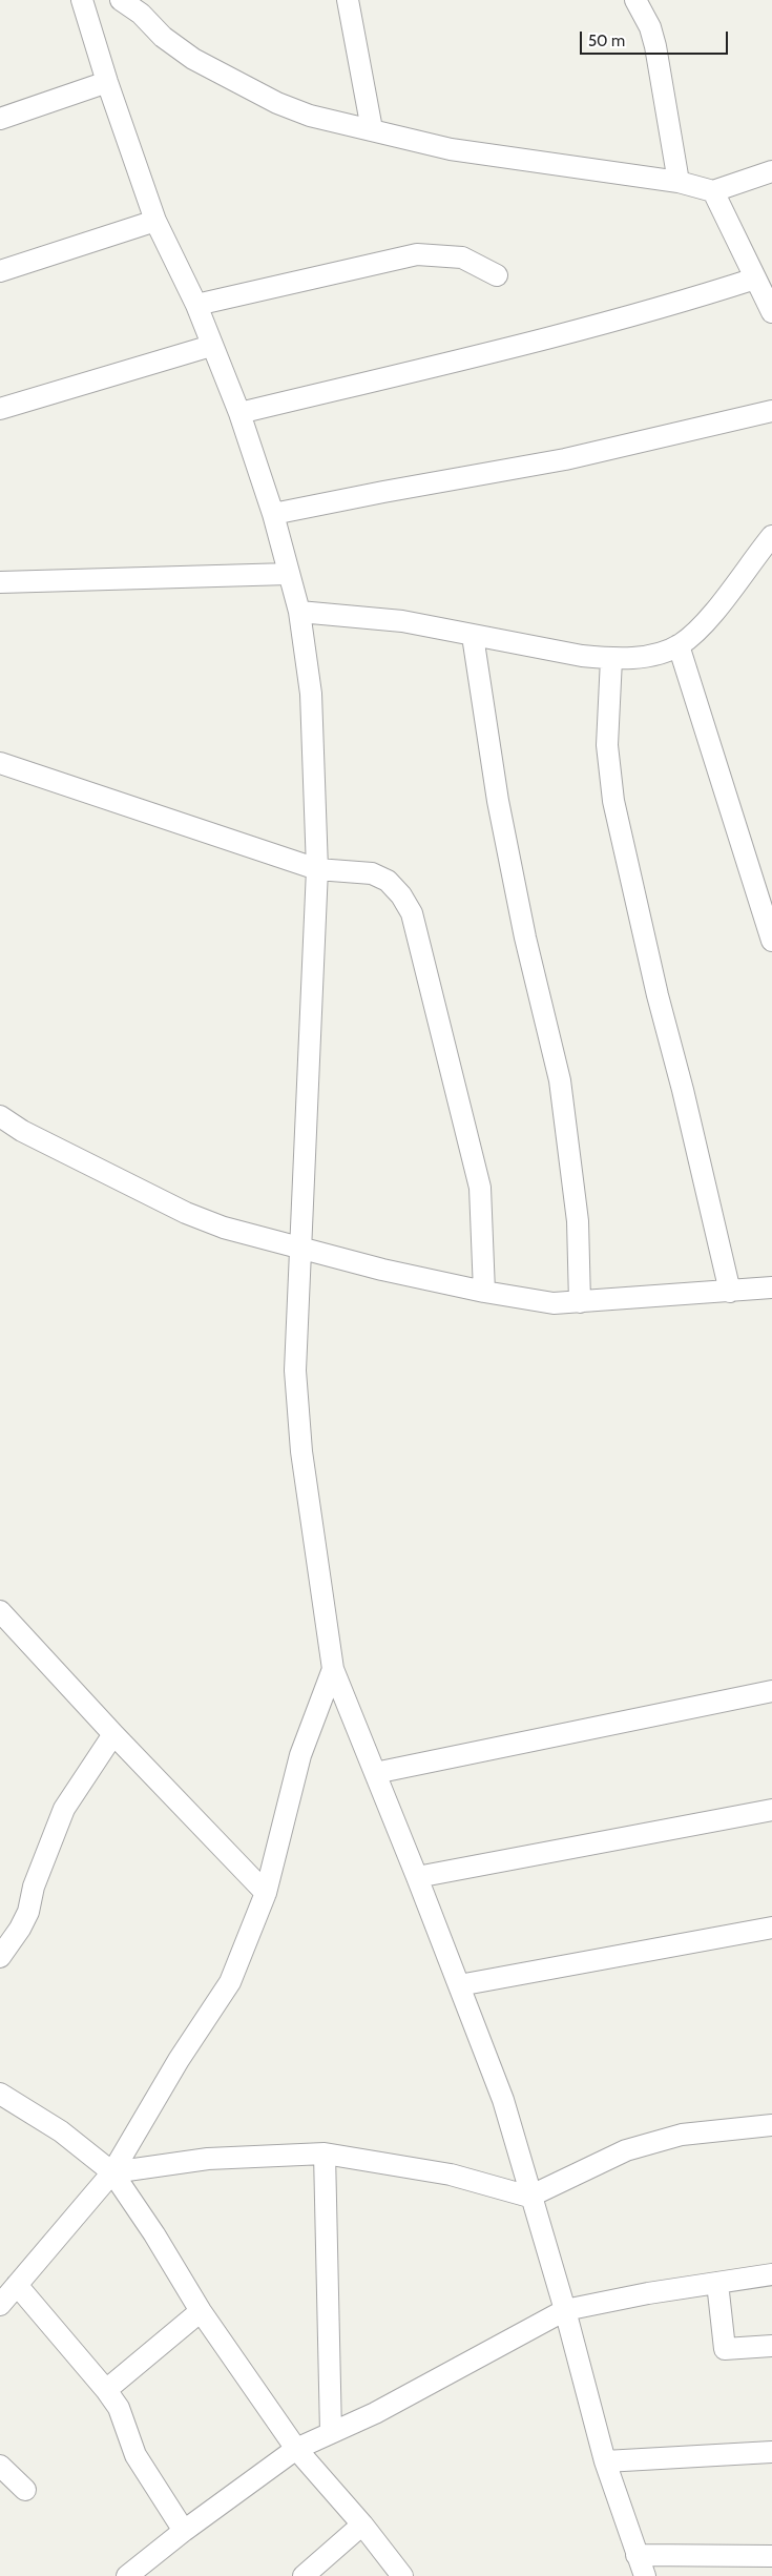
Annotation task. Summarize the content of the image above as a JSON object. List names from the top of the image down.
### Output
{
  "scale_bar": "50 m"
}
